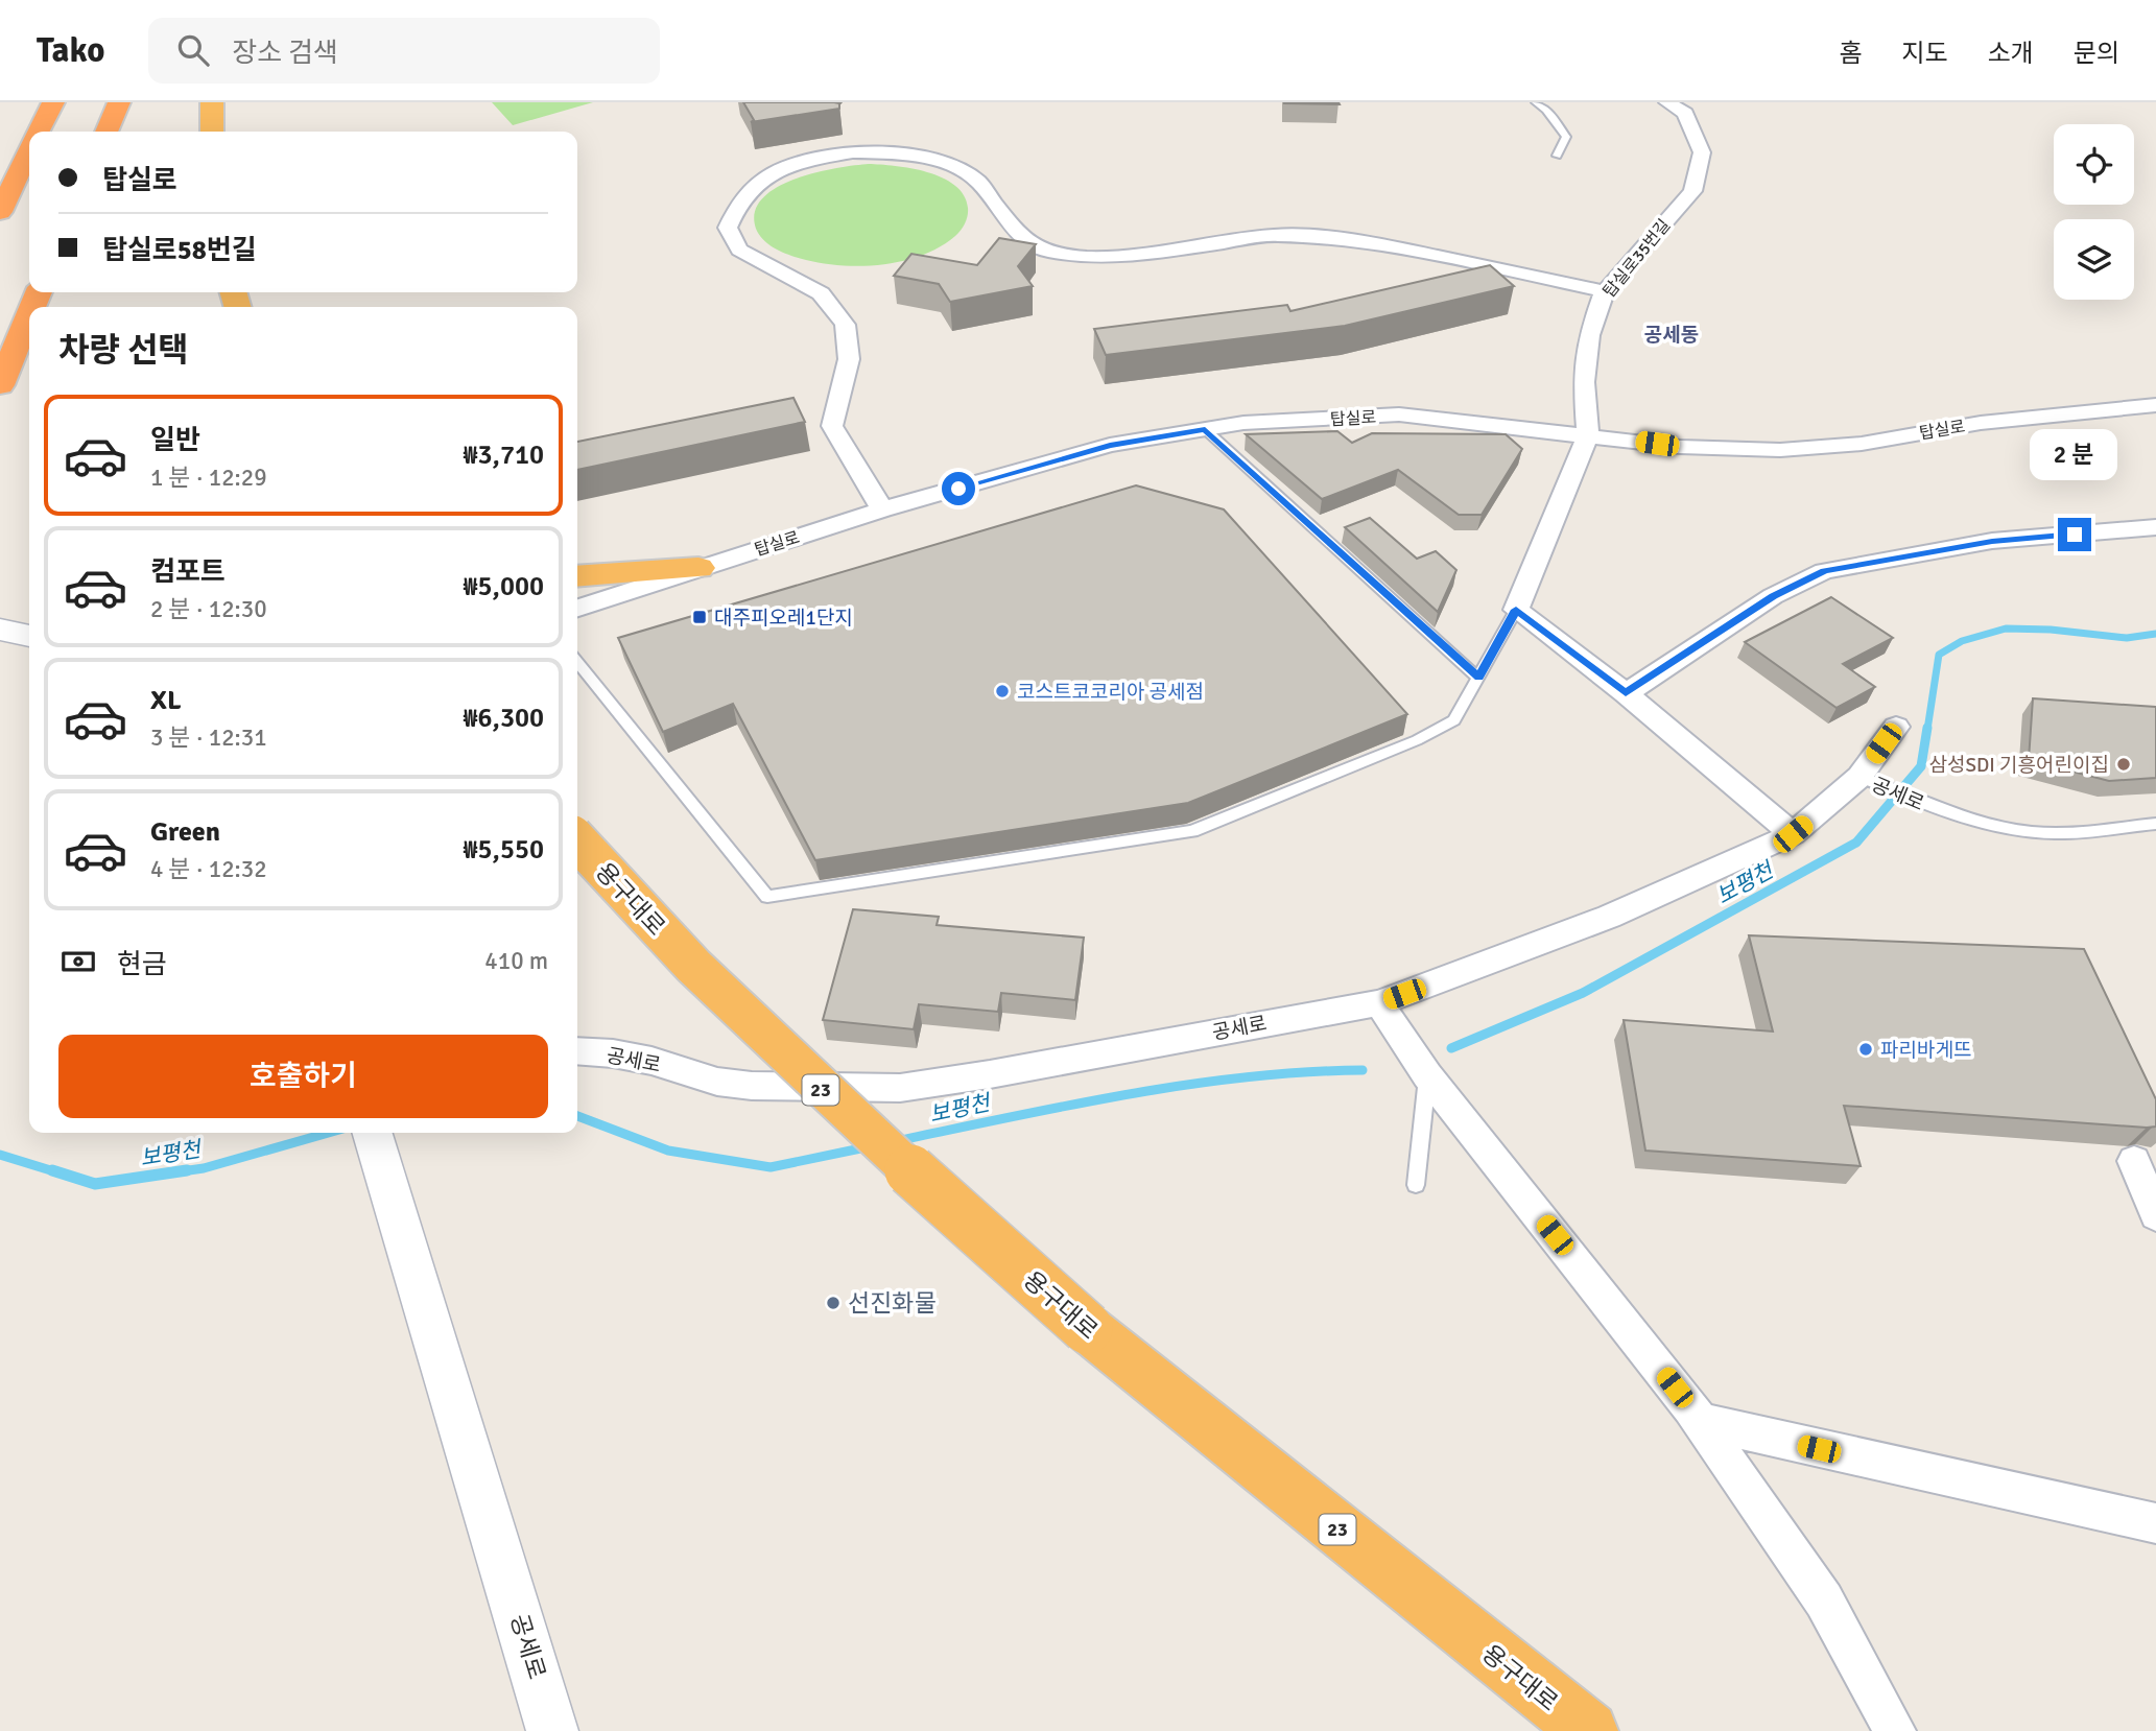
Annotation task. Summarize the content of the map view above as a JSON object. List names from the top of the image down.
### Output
{
  "streets": {
    "highway": ["용구대로", "23"],
    "street": ["탑실로35번길", "탑실로", "공세로"]
  },
  "crossings": [
    ["탑실로35번길", "탑실로"]
  ],
  "districts": ["공세동"],
  "water": ["보평천"],
  "places": {
    "transit": ["대주피오레1단지"],
    "other": [
      "코스트코코리아 공세점",
      "삼성SDI 기흥어린이집",
      "파리바게뜨",
      "선진화물"
    ]
  },
  "page": {
    "header": "Tako",
    "search": "장소 검색",
    "nav": [
      "홈",
      "지도",
      "소개",
      "문의"
    ],
    "banner": ["탑실로", "탑실로58번길"],
    "heading": "차량 선택",
    "list": [
      {
        "name": "일반",
        "note": "1 분 · 12:29",
        "value": "₩3,710"
      },
      {
        "name": "컴포트",
        "note": "2 분 · 12:30",
        "value": "₩5,000"
      },
      {
        "name": "XL",
        "note": "3 분 · 12:31",
        "value": "₩6,300"
      },
      {
        "name": "Green",
        "note": "4 분 · 12:32",
        "value": "₩5,550"
      }
    ],
    "bubble": "2 분",
    "pay": ["현금", "410 m"],
    "buttons": "호출하기"
  }
}
